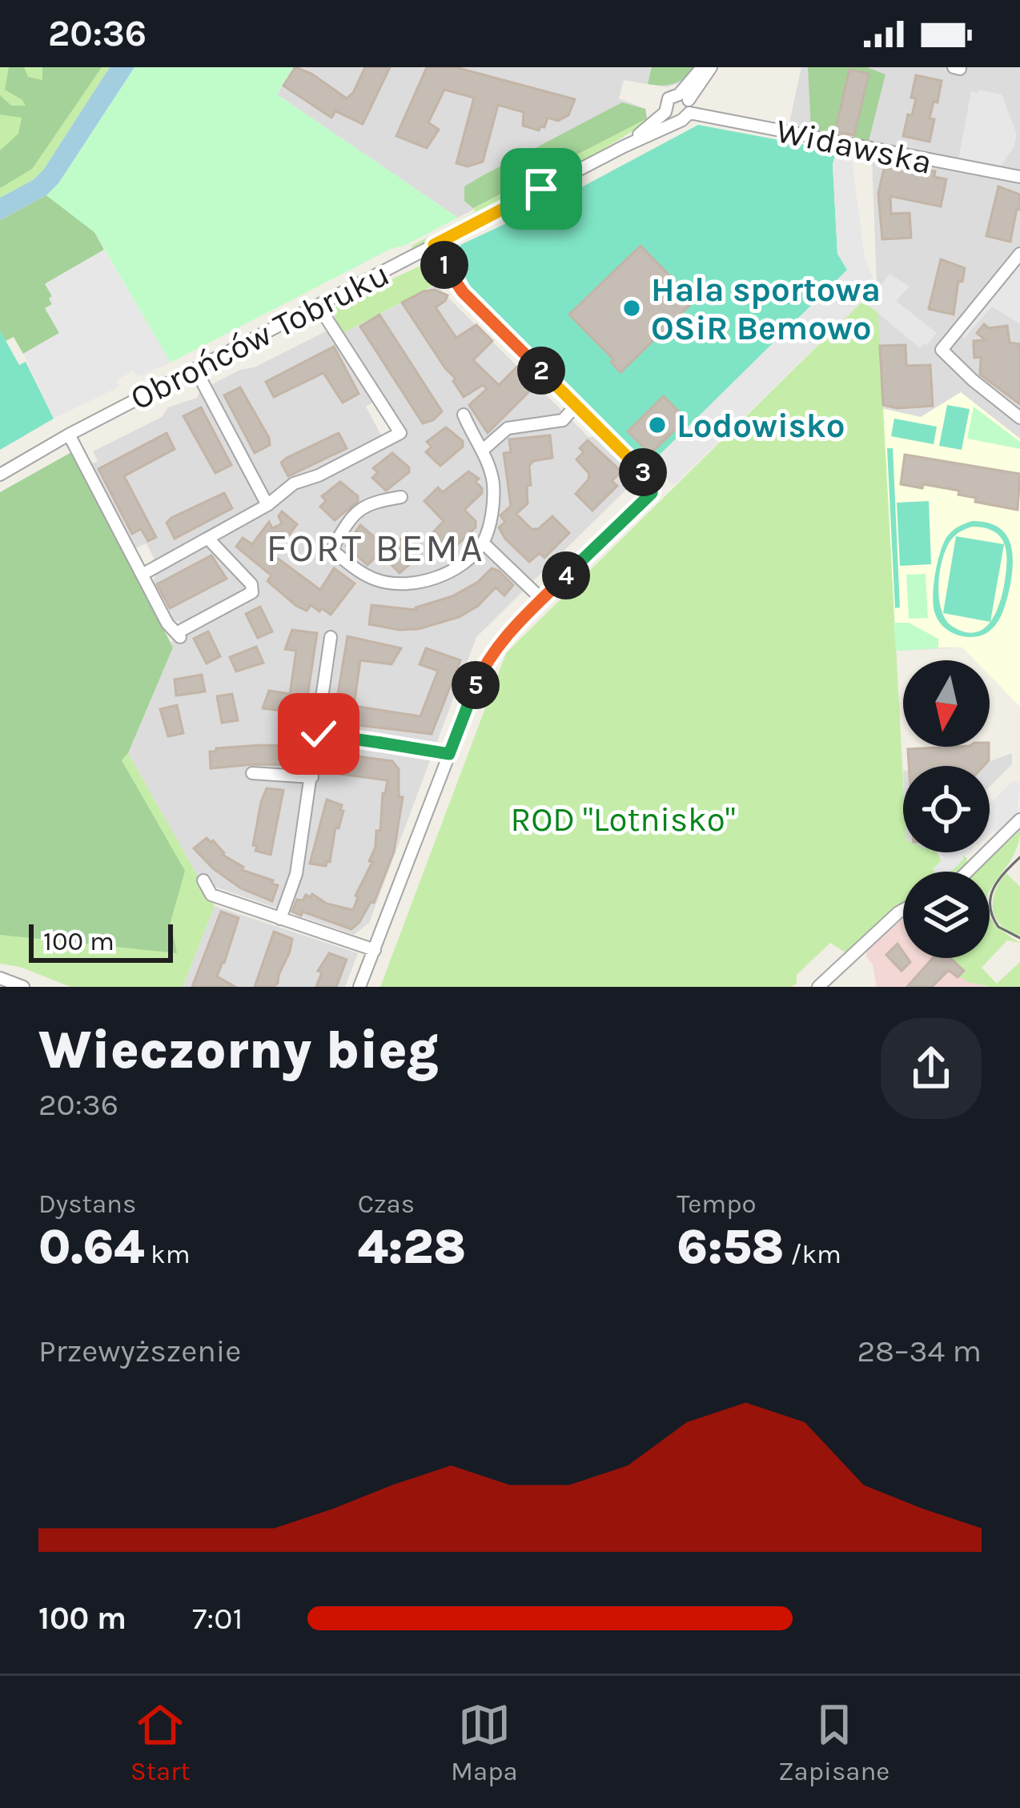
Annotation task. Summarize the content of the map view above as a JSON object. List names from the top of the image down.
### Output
{
  "streets": {
    "street": ["Widawska", "Obrońców Tobruku"]
  },
  "crossings": [
    ["Widawska", "Obrońców Tobruku"]
  ],
  "districts": ["FORT BEMA"],
  "parks": ["ROD \"Lotnisko\""],
  "places": ["Hala sportowa OSiR Bemowo", "Lodowisko"],
  "scale_bar": "100 m",
  "north": "bottom",
  "page": {
    "status": "20:36",
    "pins": [
      "1",
      "2",
      "3",
      "4",
      "5"
    ],
    "scale": "100 m",
    "heading": ["Wieczorny bieg", "20:36"],
    "stats": [
      ["Dystans", "0.64 km"],
      ["Czas", "4:28"],
      ["Tempo", "6:58 /km"]
    ],
    "chart": ["Przewyższenie", "28–34 m"],
    "list": [
      {
        "name": "100 m",
        "note": "7:01"
      }
    ],
    "tabs": ["Start", "Mapa", "Zapisane"]
  }
}
